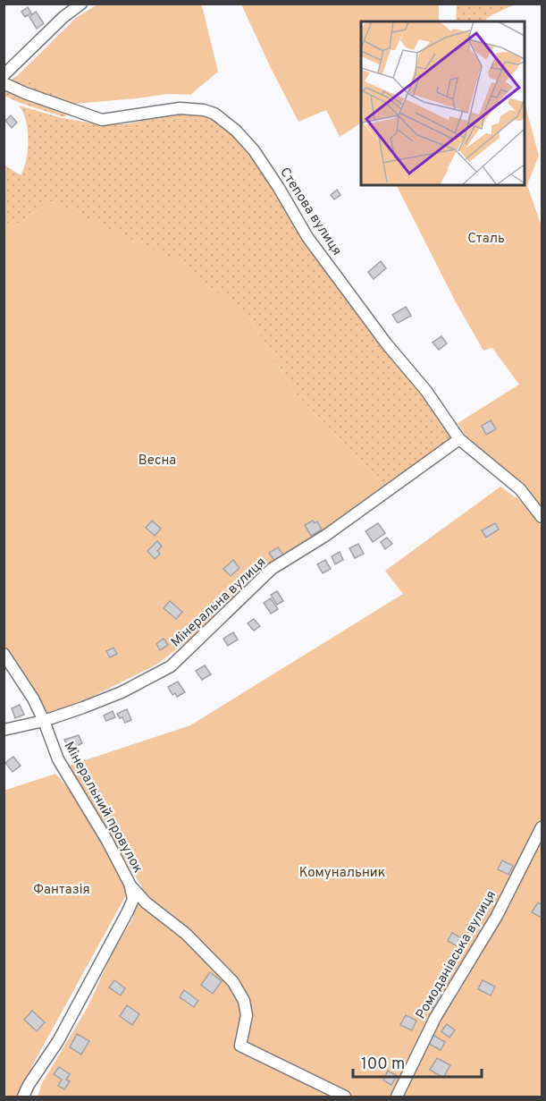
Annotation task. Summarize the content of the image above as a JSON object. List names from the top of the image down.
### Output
{
  "streets": {
    "street": [
      "Степова вулиця",
      "Мінеральна вулиця",
      "Мінеральний провулок",
      "Ромоданівська вулиця"
    ]
  },
  "crossings": [
    ["Степова вулиця", "Мінеральна вулиця"],
    ["Мінеральна вулиця", "Мінеральний провулок"]
  ],
  "parks": [
    "Сталь",
    "Весна",
    "Комунальник",
    "Фантазія"
  ],
  "scale_bar": "100 m"
}
